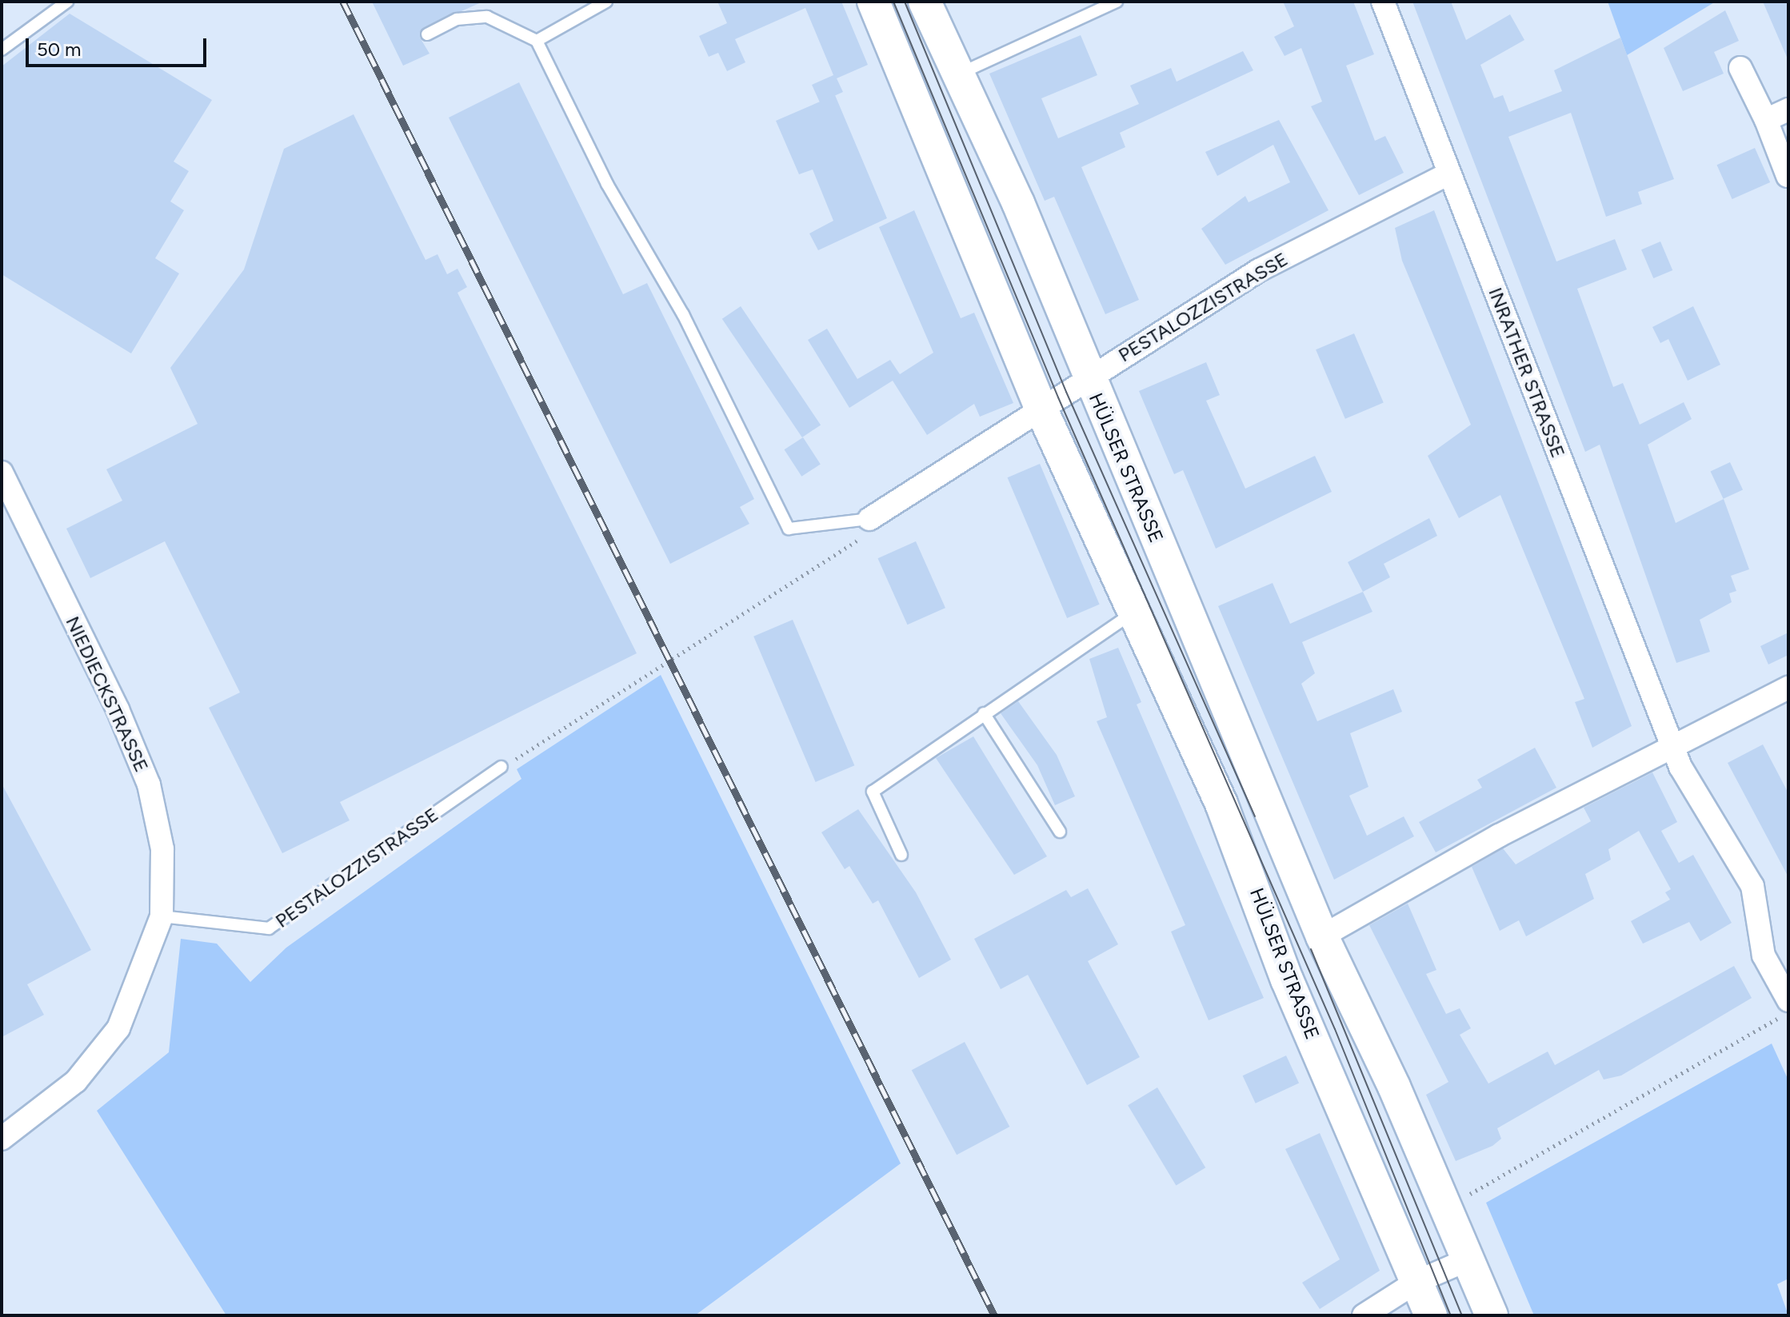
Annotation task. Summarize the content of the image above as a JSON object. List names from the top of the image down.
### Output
{
  "streets": {
    "street": [
      "PESTALOZZISTRASSE",
      "INRATHER STRASSE",
      "HÜLSER STRASSE",
      "NIEDIECKSTRASSE"
    ]
  },
  "crossings": [
    ["PESTALOZZISTRASSE", "INRATHER STRASSE"],
    ["PESTALOZZISTRASSE", "HÜLSER STRASSE"],
    ["PESTALOZZISTRASSE", "NIEDIECKSTRASSE"]
  ],
  "scale_bar": "50 m"
}
